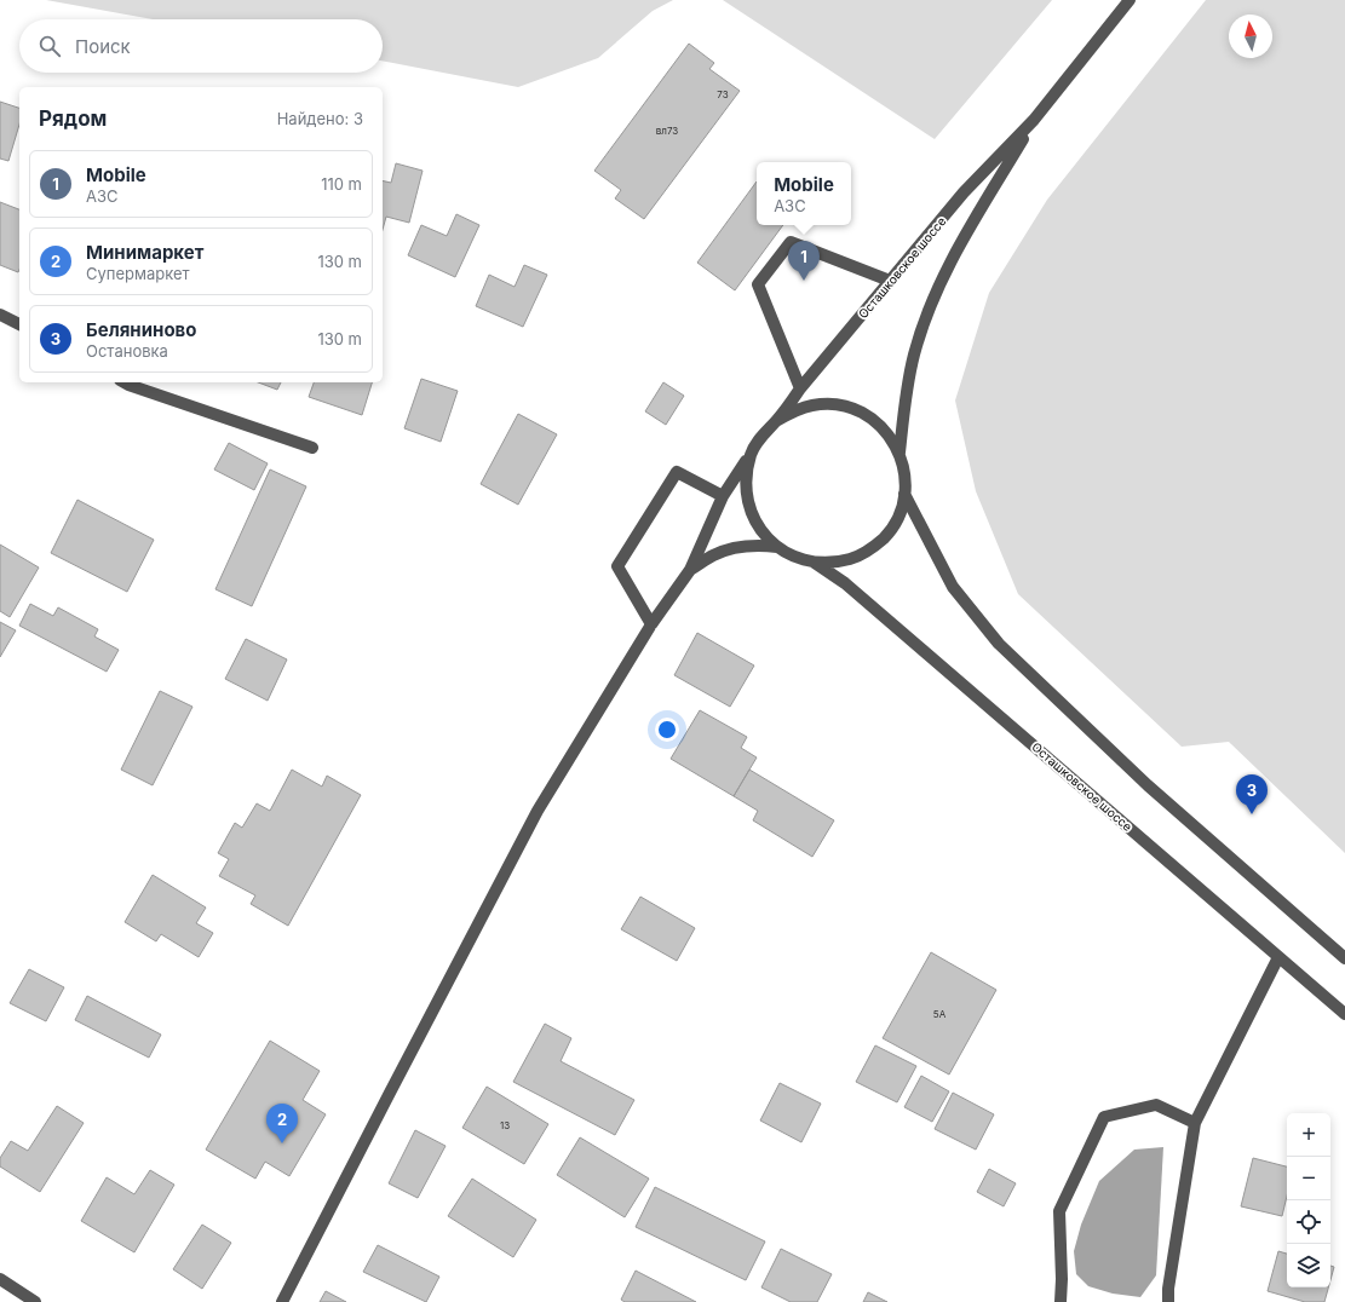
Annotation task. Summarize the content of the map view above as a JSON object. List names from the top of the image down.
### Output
{
  "streets": {
    "street": ["Осташковское шоссе"]
  },
  "house_numbers": [
    "73",
    "вл73",
    "5А",
    "13"
  ],
  "north": "top",
  "page": {
    "search": "Поиск",
    "heading": ["Рядом", "Найдено: 3"],
    "list": [
      {
        "mark": "1",
        "name": "Mobile",
        "note": "АЗС",
        "value": "110 m"
      },
      {
        "mark": "2",
        "name": "Минимаркет",
        "note": "Супермаркет",
        "value": "130 m"
      },
      {
        "mark": "3",
        "name": "Беляниново",
        "note": "Остановка",
        "value": "130 m"
      }
    ],
    "popup": ["Mobile", "АЗС"],
    "pins": ["1", "3", "2"],
    "map_buttons": ["+", "−"]
  }
}
